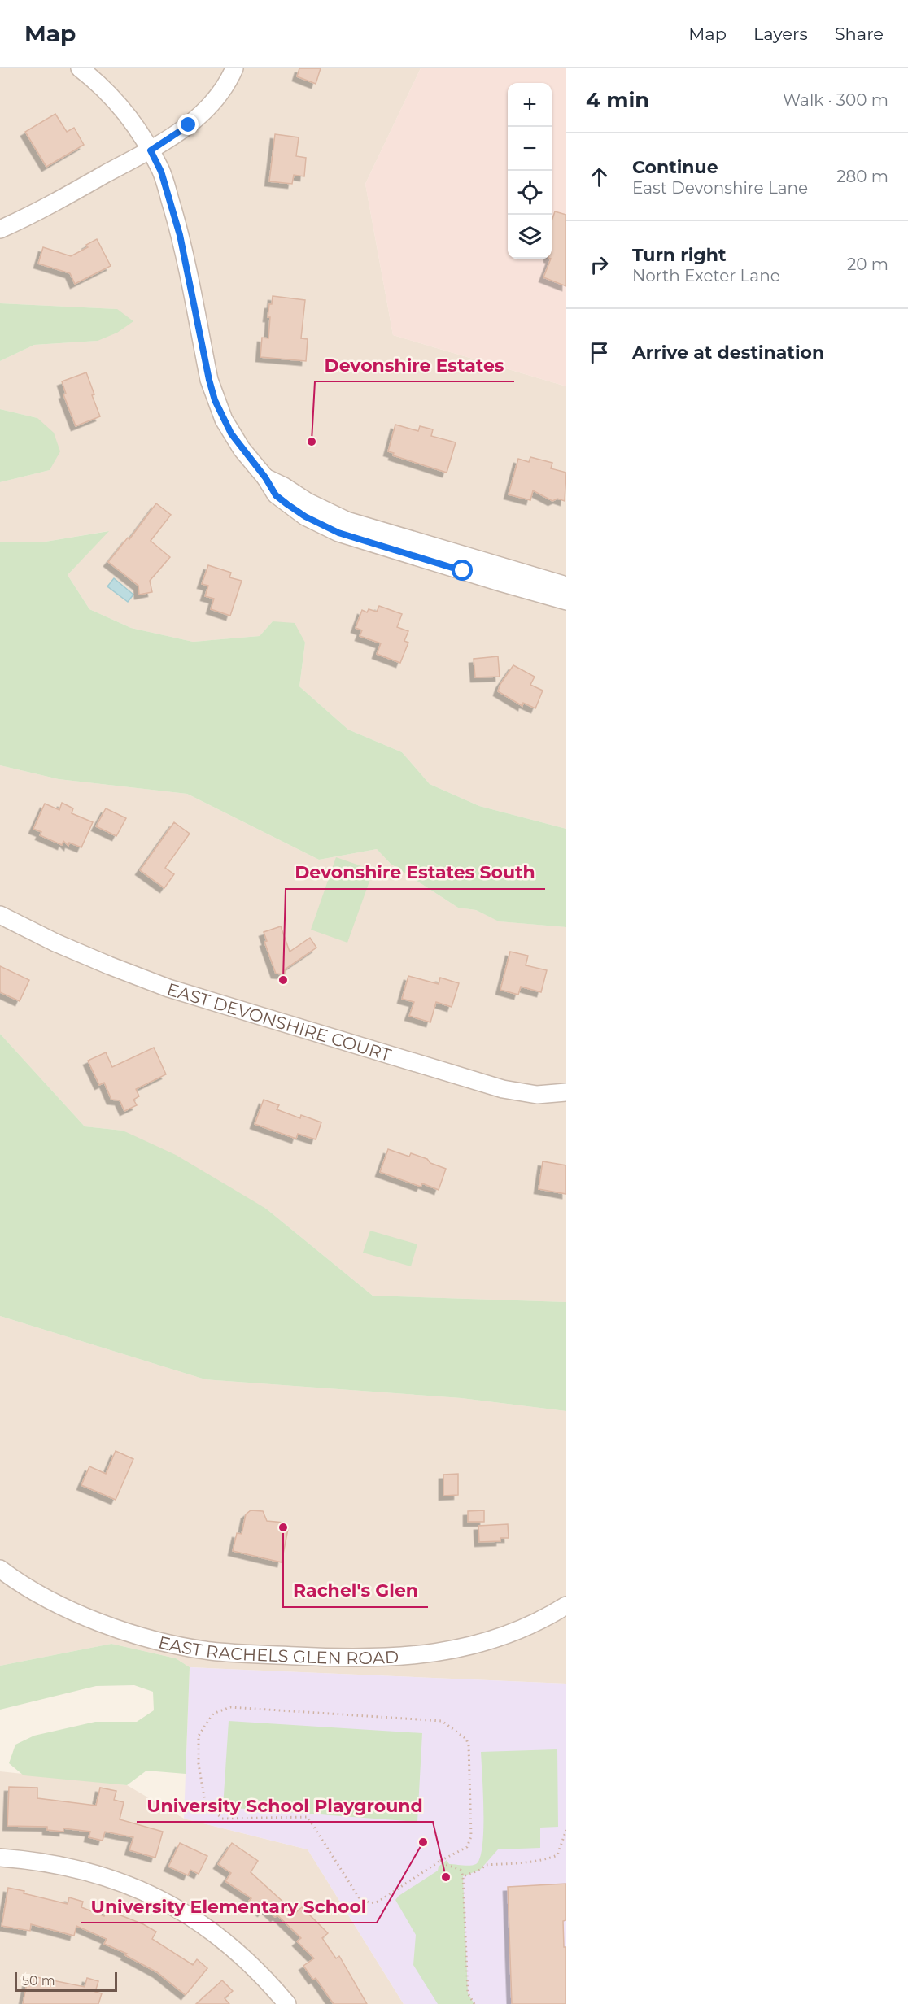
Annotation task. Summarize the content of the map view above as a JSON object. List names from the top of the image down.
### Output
{
  "streets": {
    "street": ["EAST DEVONSHIRE COURT", "EAST RACHELS GLEN ROAD"]
  },
  "places": [
    "Devonshire Estates",
    "Devonshire Estates South",
    "Rachel's Glen",
    "University Elementary School",
    "University School Playground"
  ],
  "scale_bar": "50 m",
  "page": {
    "header": "Map",
    "nav": ["Map", "Layers", "Share"],
    "heading": ["4 min", "Walk · 300 m"],
    "map_buttons": ["+", "−"],
    "list": [
      ["Continue", "East Devonshire Lane", "280 m"],
      ["Turn right", "North Exeter Lane", "20 m"],
      "Arrive at destination"
    ],
    "scale": "50 m"
  }
}
